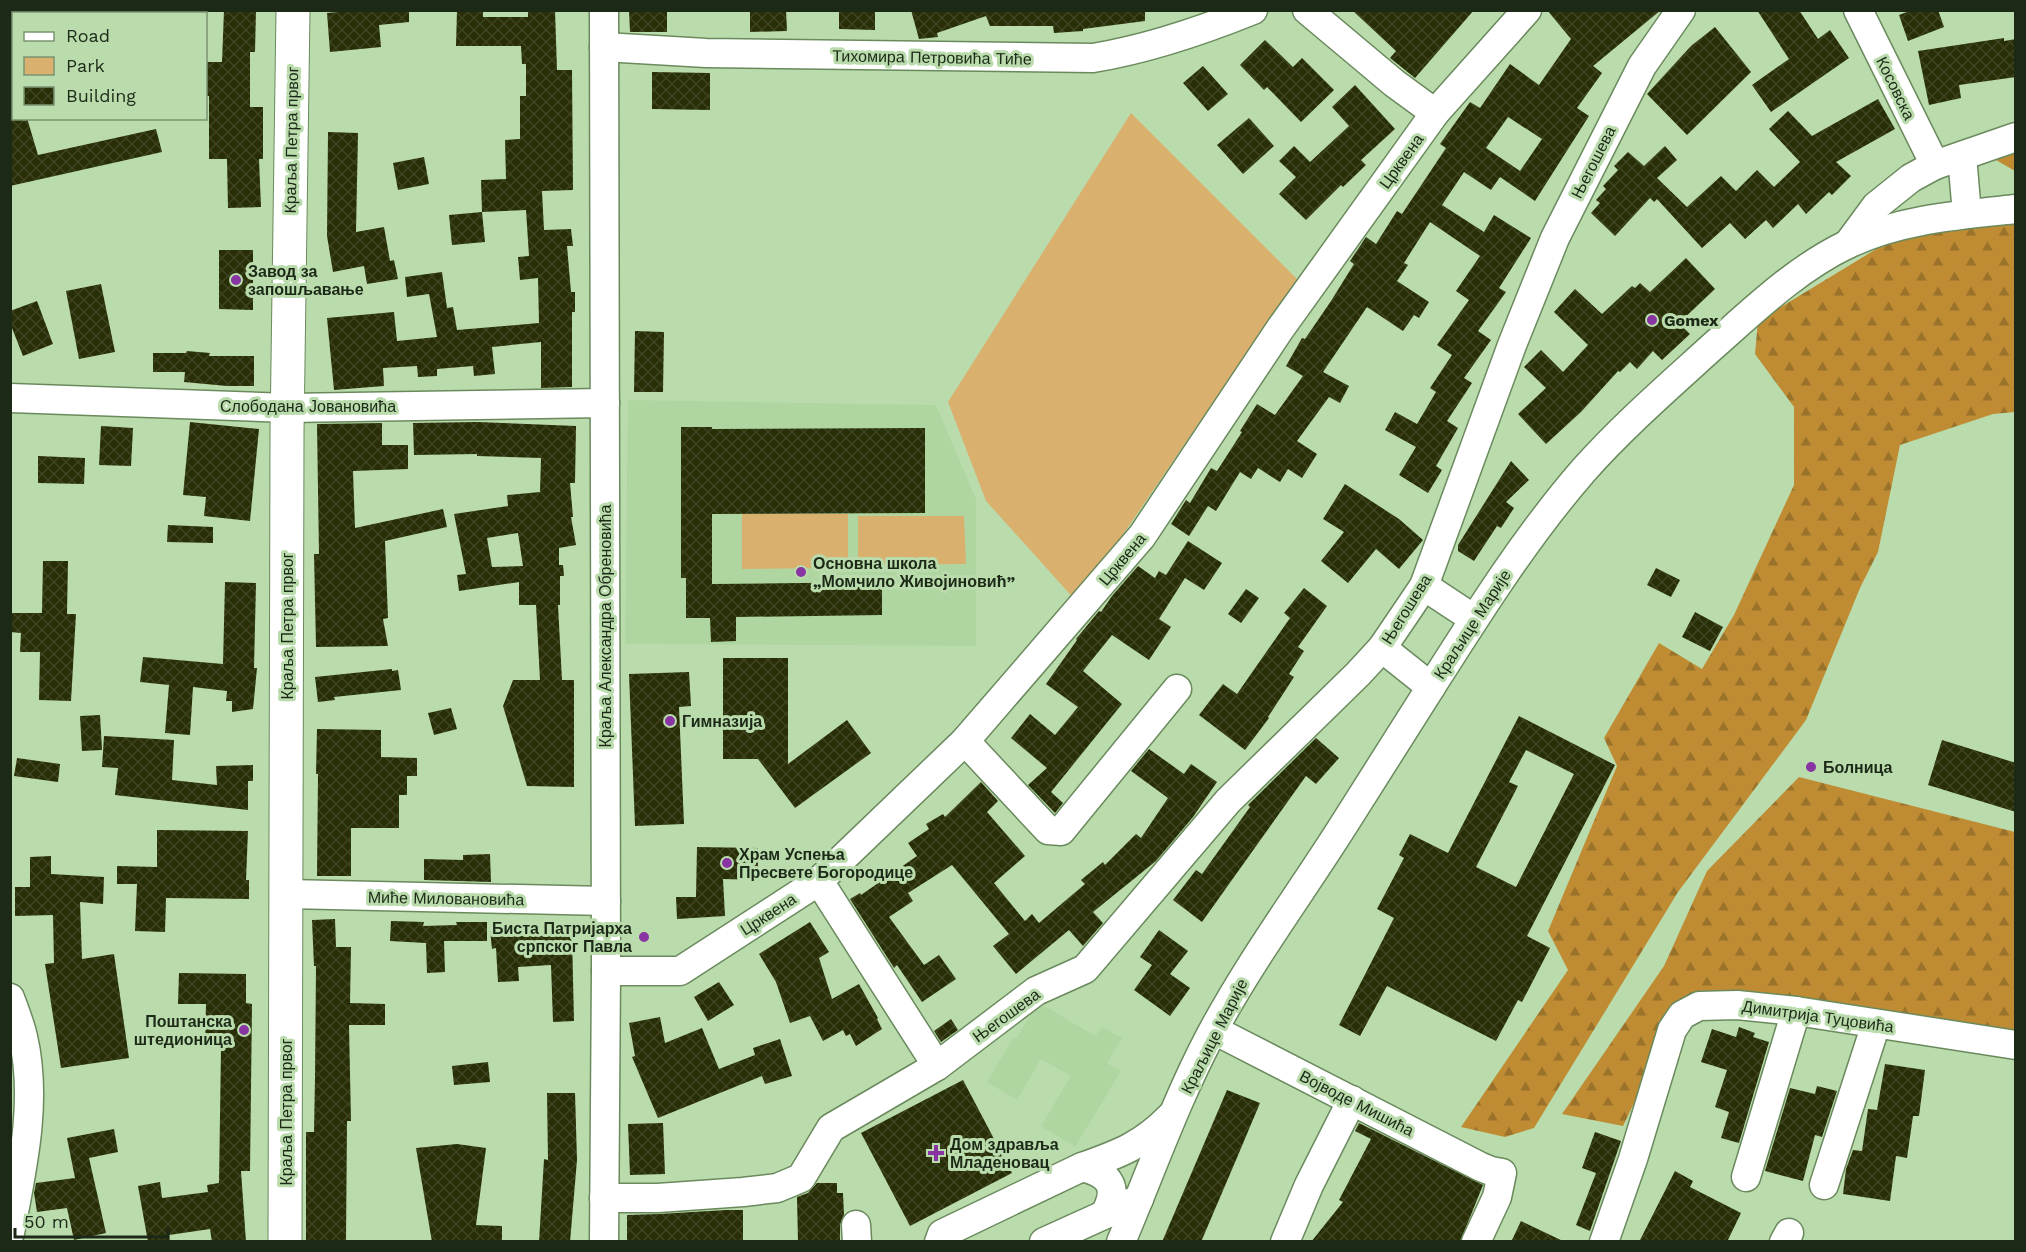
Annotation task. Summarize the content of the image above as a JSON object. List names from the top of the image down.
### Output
{
  "streets": {
    "main road": ["Краља Петра првог"],
    "street": [
      "Тихомира Петровића Тиће",
      "Косовска",
      "Црквена",
      "Његошева",
      "Слободана Јовановића",
      "Краљице Марије",
      "Краља Александра Обреновића",
      "Миће Миловановића",
      "Димитрија Туцовића",
      "Војводе Мишића"
    ]
  },
  "crossings": [
    ["Тихомира Петровића Тиће", "Краља Александра Обреновића"],
    ["Краља Петра првог", "Слободана Јовановића"],
    ["Краља Петра првог", "Миће Миловановића"],
    ["Црквена", "Краља Александра Обреновића"],
    ["Његошева", "Краља Александра Обреновића"],
    ["Слободана Јовановића", "Краља Александра Обреновића"],
    ["Краљице Марије", "Војводе Мишића"],
    ["Краља Александра Обреновића", "Миће Миловановића"]
  ],
  "places": {
    "other": [
      "Завод за запошљавање",
      "Gomex",
      "Основна школа „Момчило Живојиновић”",
      "Гимназија",
      "Болница",
      "Храм Успења Пресвете Богородице",
      "Биста Патријарха српског Павла",
      "Поштанска штедионица"
    ],
    "health": ["Дом здравља Младеновац"]
  },
  "legend": ["Road", "Park", "Building"],
  "scale_bar": "50 m"
}
